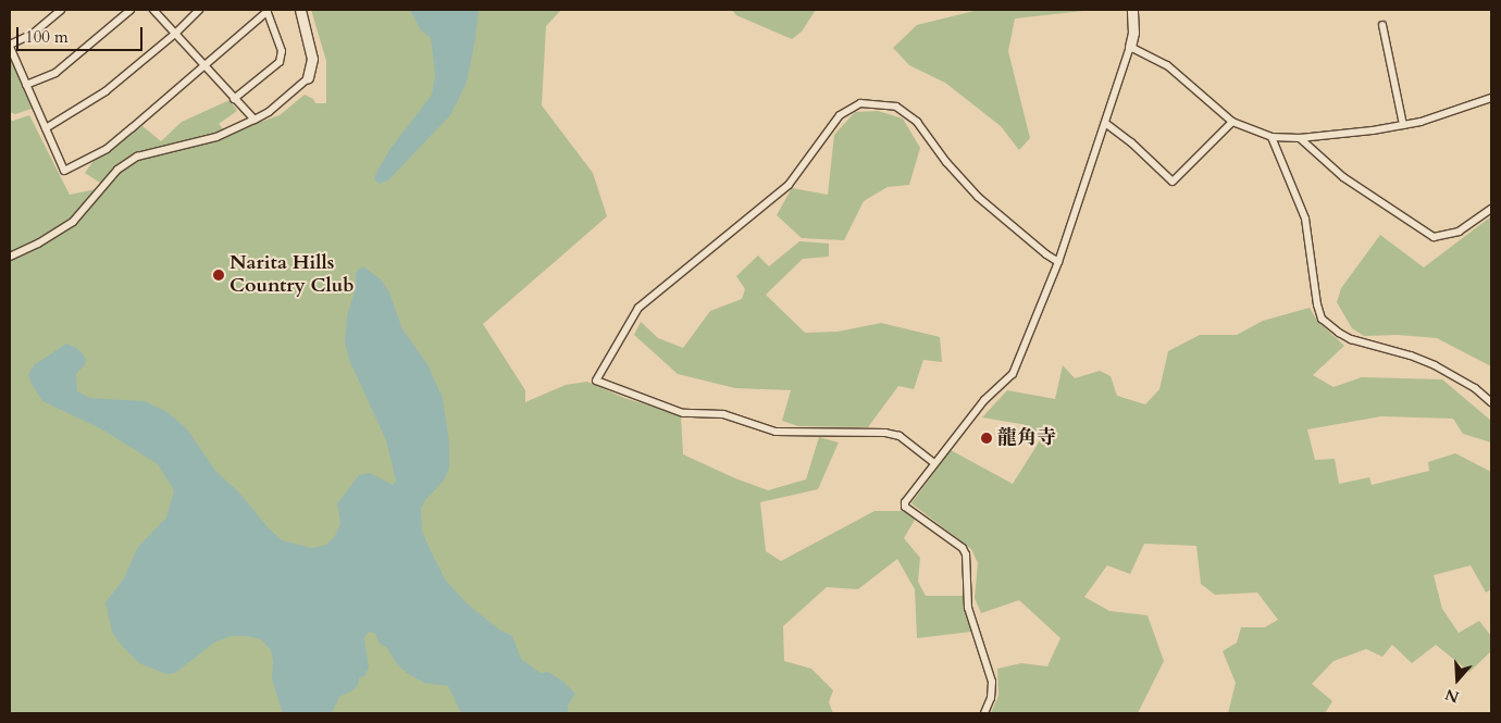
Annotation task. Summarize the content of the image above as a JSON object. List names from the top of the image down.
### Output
{
  "places": ["Narita Hills Country Club", "龍角寺"],
  "scale_bar": "100 m",
  "north": "bottom"
}
